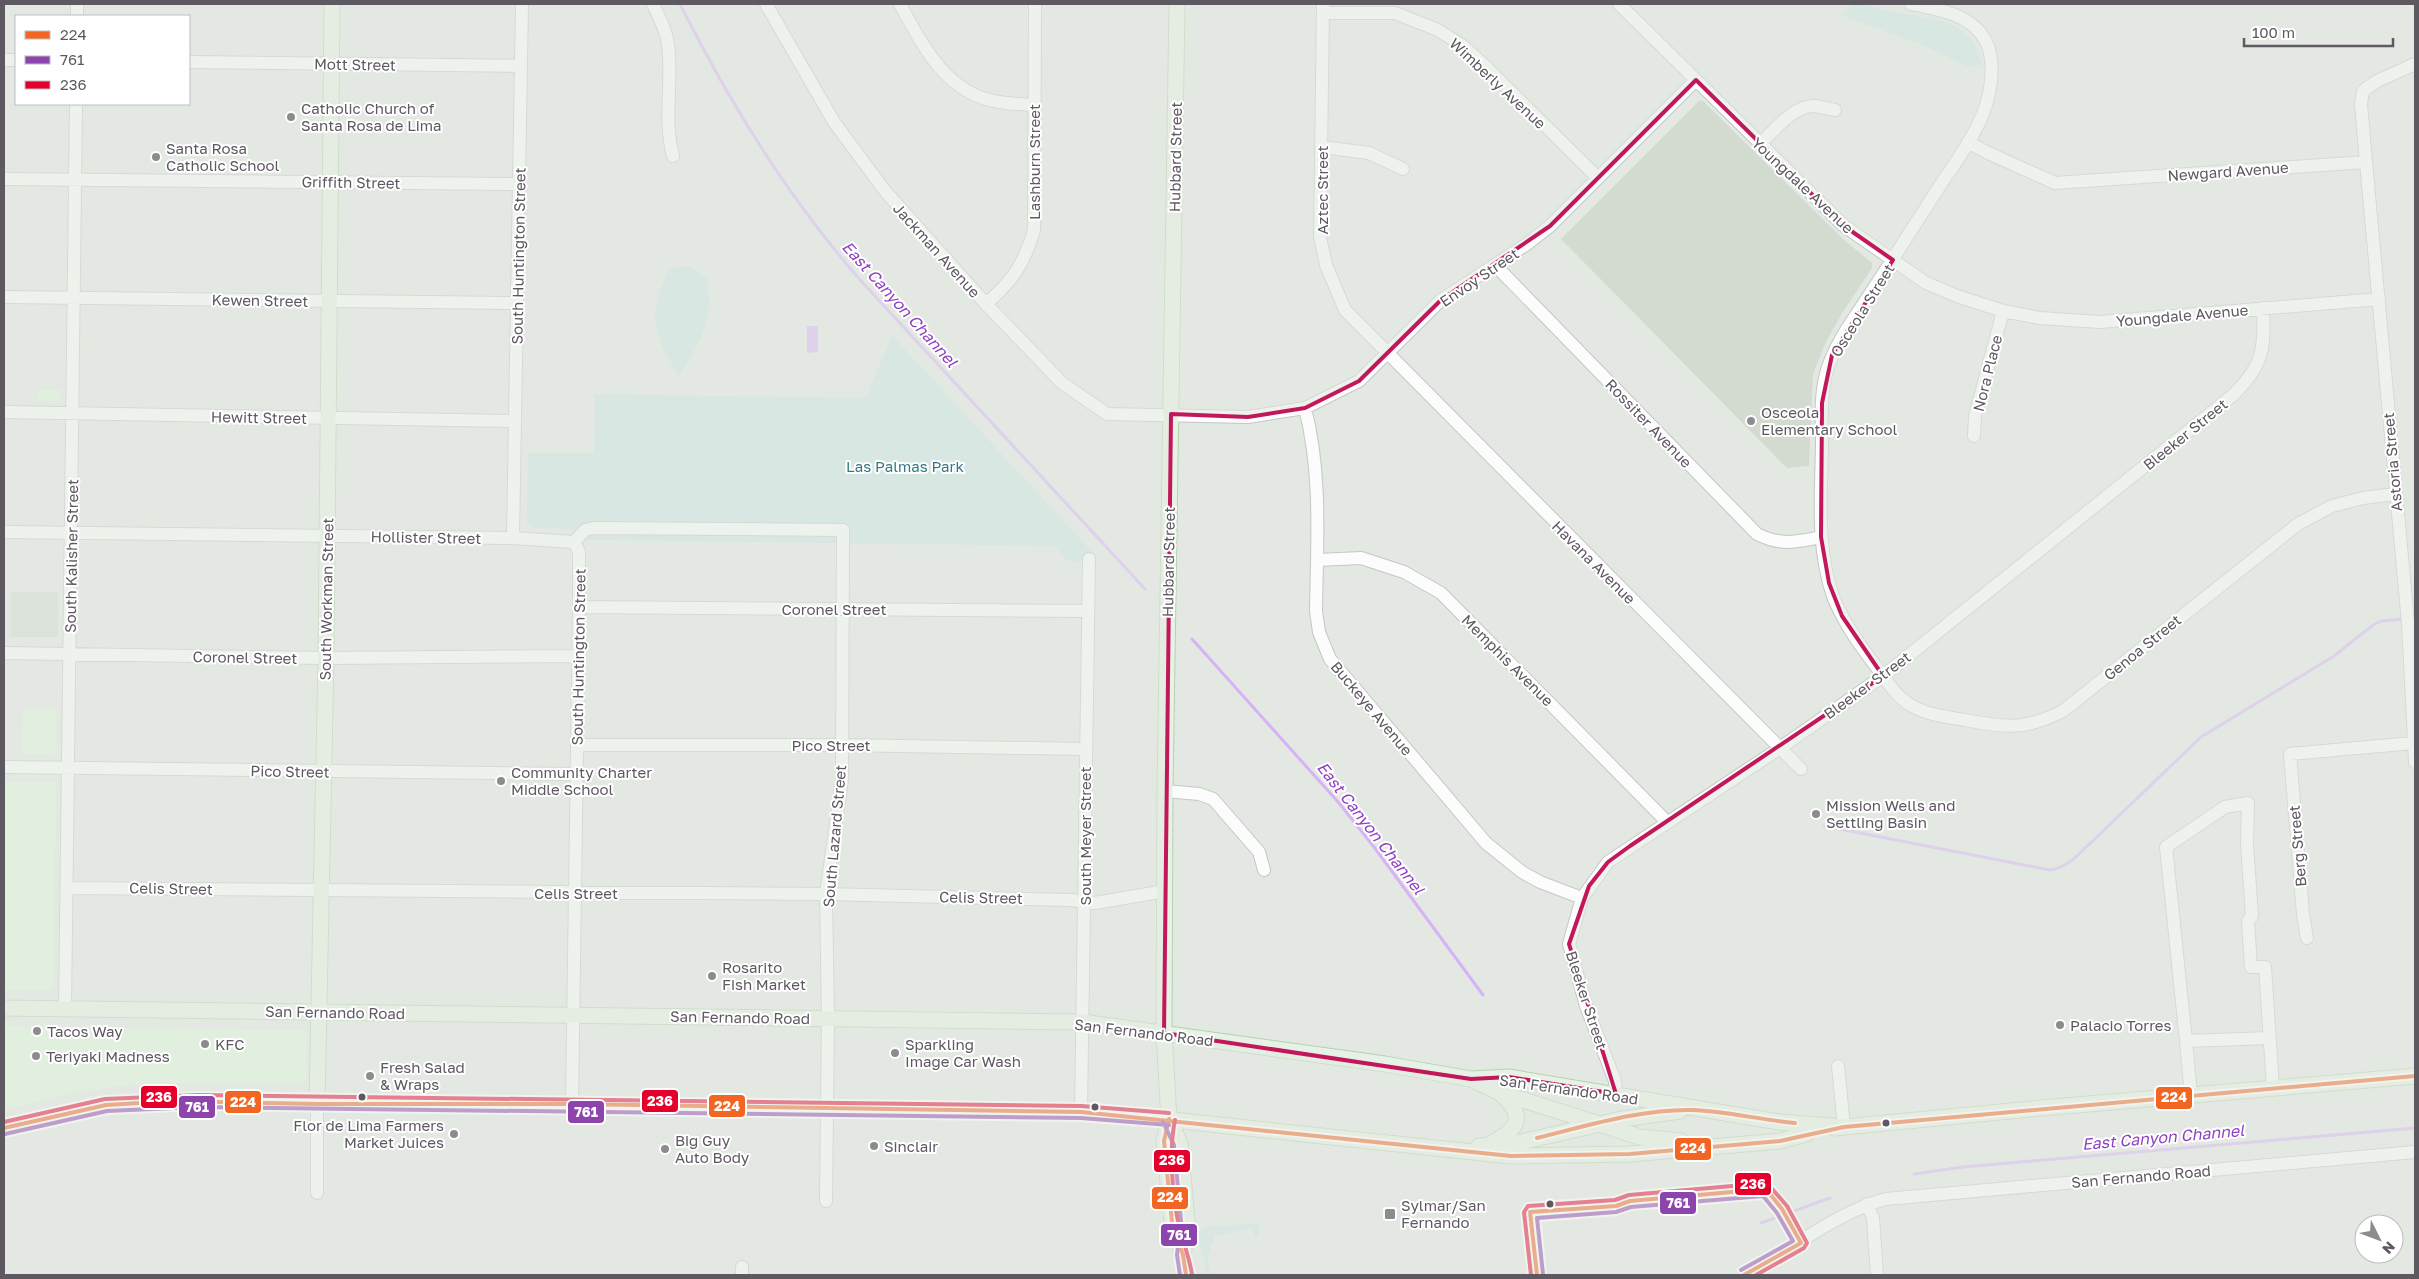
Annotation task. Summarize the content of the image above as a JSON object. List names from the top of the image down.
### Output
{
  "streets": {
    "main road": ["Hubbard Street", "South Workman Street", "San Fernando Road"],
    "street": [
      "Mott Street",
      "Wimberly Avenue",
      "Lashburn Street",
      "Newgard Avenue",
      "Griffith Street",
      "Youngdale Avenue",
      "Aztec Street",
      "Jackman Avenue",
      "South Huntington Street",
      "Envoy Street",
      "Kewen Street",
      "Osceola Street",
      "Nora Place",
      "Hewitt Street",
      "Rossiter Avenue",
      "Bleeker Street",
      "Astoria Street",
      "Hollister Street",
      "South Kalisher Street",
      "Havana Avenue",
      "Coronel Street",
      "Genoa Street",
      "Memphis Avenue",
      "Buckeye Avenue",
      "Pico Street",
      "South Lazard Street",
      "South Meyer Street",
      "Berg Street",
      "Celis Street"
    ]
  },
  "crossings": [
    ["Mott Street", "South Huntington Street"],
    ["Mott Street", "South Workman Street"],
    ["Wimberly Avenue", "Aztec Street"],
    ["Wimberly Avenue", "Envoy Street"],
    ["Hubbard Street", "Jackman Avenue"],
    ["Hubbard Street", "Envoy Street"],
    ["Hubbard Street", "Celis Street"],
    ["Hubbard Street", "San Fernando Road"],
    ["Lashburn Street", "Jackman Avenue"],
    ["Newgard Avenue", "Osceola Street"],
    ["Newgard Avenue", "Astoria Street"],
    ["Griffith Street", "South Huntington Street"],
    ["Griffith Street", "South Kalisher Street"],
    ["Griffith Street", "South Workman Street"],
    ["Youngdale Avenue", "Envoy Street"],
    ["Youngdale Avenue", "Osceola Street"],
    ["Youngdale Avenue", "Nora Place"],
    ["Youngdale Avenue", "Bleeker Street"],
    ["Youngdale Avenue", "Astoria Street"],
    ["Aztec Street", "Envoy Street"],
    ["Aztec Street", "Havana Avenue"],
    ["Jackman Avenue", "Envoy Street"],
    ["South Huntington Street", "Kewen Street"],
    ["South Huntington Street", "Hewitt Street"],
    ["South Huntington Street", "Hollister Street"],
    ["South Huntington Street", "Coronel Street"],
    ["South Huntington Street", "Pico Street"],
    ["South Huntington Street", "South Lazard Street"],
    ["South Huntington Street", "Celis Street"],
    ["South Huntington Street", "San Fernando Road"],
    ["Envoy Street", "Rossiter Avenue"],
    ["Envoy Street", "Havana Avenue"],
    ["Envoy Street", "Buckeye Avenue"],
    ["Kewen Street", "South Kalisher Street"],
    ["Kewen Street", "South Workman Street"],
    ["Osceola Street", "Rossiter Avenue"],
    ["Osceola Street", "Bleeker Street"],
    ["Osceola Street", "Genoa Street"],
    ["Hewitt Street", "South Kalisher Street"],
    ["Hewitt Street", "South Workman Street"],
    ["Bleeker Street", "Havana Avenue"],
    ["Bleeker Street", "Genoa Street"],
    ["Bleeker Street", "Memphis Avenue"],
    ["Bleeker Street", "Buckeye Avenue"],
    ["Bleeker Street", "San Fernando Road"],
    ["Astoria Street", "Genoa Street"],
    ["Astoria Street", "Berg Street"],
    ["Hollister Street", "South Kalisher Street"],
    ["Hollister Street", "South Workman Street"],
    ["Hollister Street", "South Lazard Street"],
    ["South Kalisher Street", "Coronel Street"],
    ["South Kalisher Street", "Pico Street"],
    ["South Kalisher Street", "Celis Street"],
    ["South Kalisher Street", "San Fernando Road"],
    ["South Workman Street", "Coronel Street"],
    ["South Workman Street", "Pico Street"],
    ["South Workman Street", "Celis Street"],
    ["South Workman Street", "San Fernando Road"],
    ["Coronel Street", "South Lazard Street"],
    ["Coronel Street", "South Meyer Street"],
    ["Memphis Avenue", "Buckeye Avenue"],
    ["Pico Street", "South Lazard Street"],
    ["Pico Street", "South Meyer Street"],
    ["South Lazard Street", "Celis Street"],
    ["South Lazard Street", "San Fernando Road"],
    ["South Meyer Street", "Celis Street"],
    ["South Meyer Street", "San Fernando Road"]
  ],
  "water": ["East Canyon Channel"],
  "parks": ["Las Palmas Park"],
  "places": {
    "other": [
      "Catholic Church of Santa Rosa de Lima",
      "Santa Rosa Catholic School",
      "Osceola Elementary School",
      "Community Charter Middle School",
      "Mission Wells and Settling Basin",
      "Rosarito Fish Market",
      "Palacio Torres",
      "Tacos Way",
      "KFC",
      "Sparkling Image Car Wash",
      "Teriyaki Madness",
      "Fresh Salad & Wraps",
      "Flor de Lima Farmers Market Juices",
      "Sinclair",
      "Big Guy Auto Body"
    ],
    "transit": ["Sylmar/San Fernando"]
  },
  "lines": ["transit line 224", "transit line 236", "transit line 761"],
  "legend": ["224", "761", "236"],
  "scale_bar": "100 m",
  "north": "bottom right"
}
